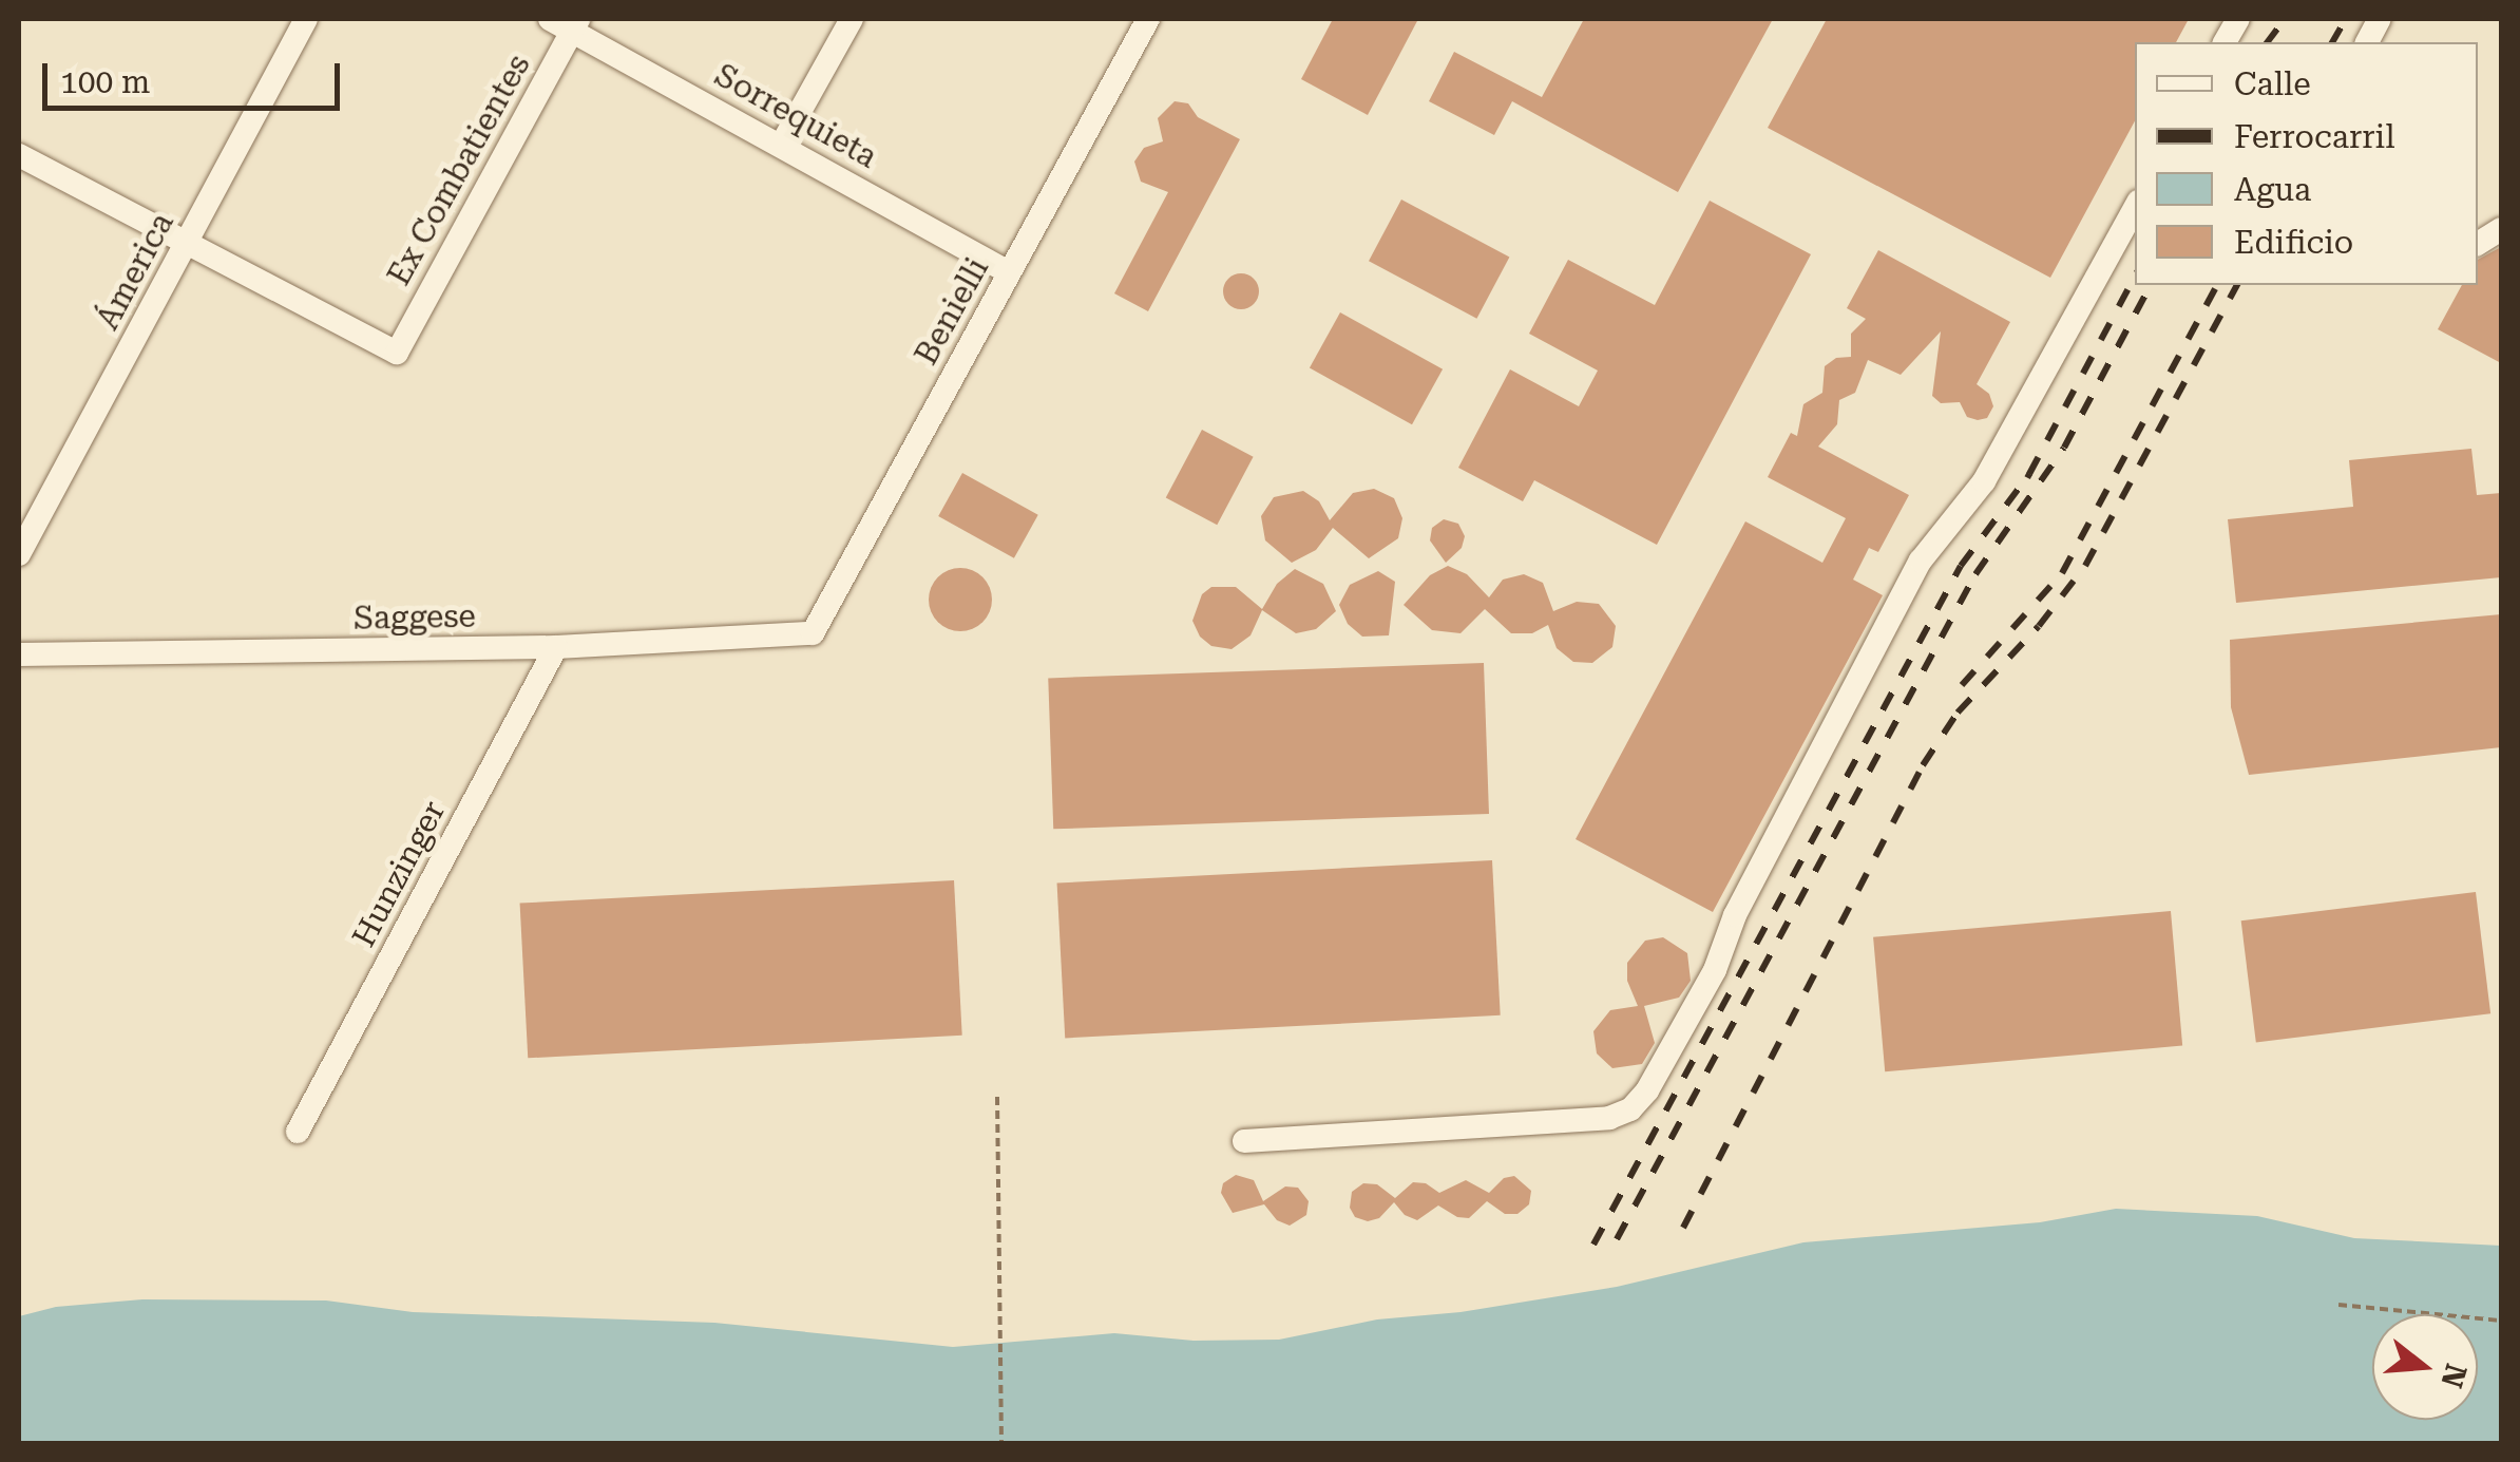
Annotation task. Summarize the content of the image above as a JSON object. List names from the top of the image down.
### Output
{
  "streets": {
    "street": [
      "Sorrequieta",
      "Ex Combatientes",
      "Ámerica",
      "Benielli",
      "Saggese",
      "Hunzinger"
    ]
  },
  "crossings": [
    ["Sorrequieta", "Ex Combatientes"],
    ["Sorrequieta", "Benielli"],
    ["Ex Combatientes", "Ámerica"],
    ["Benielli", "Saggese"],
    ["Saggese", "Hunzinger"]
  ],
  "legend": [
    "Calle",
    "Ferrocarril",
    "Agua",
    "Edificio"
  ],
  "scale_bar": "100 m",
  "north": "right"
}
